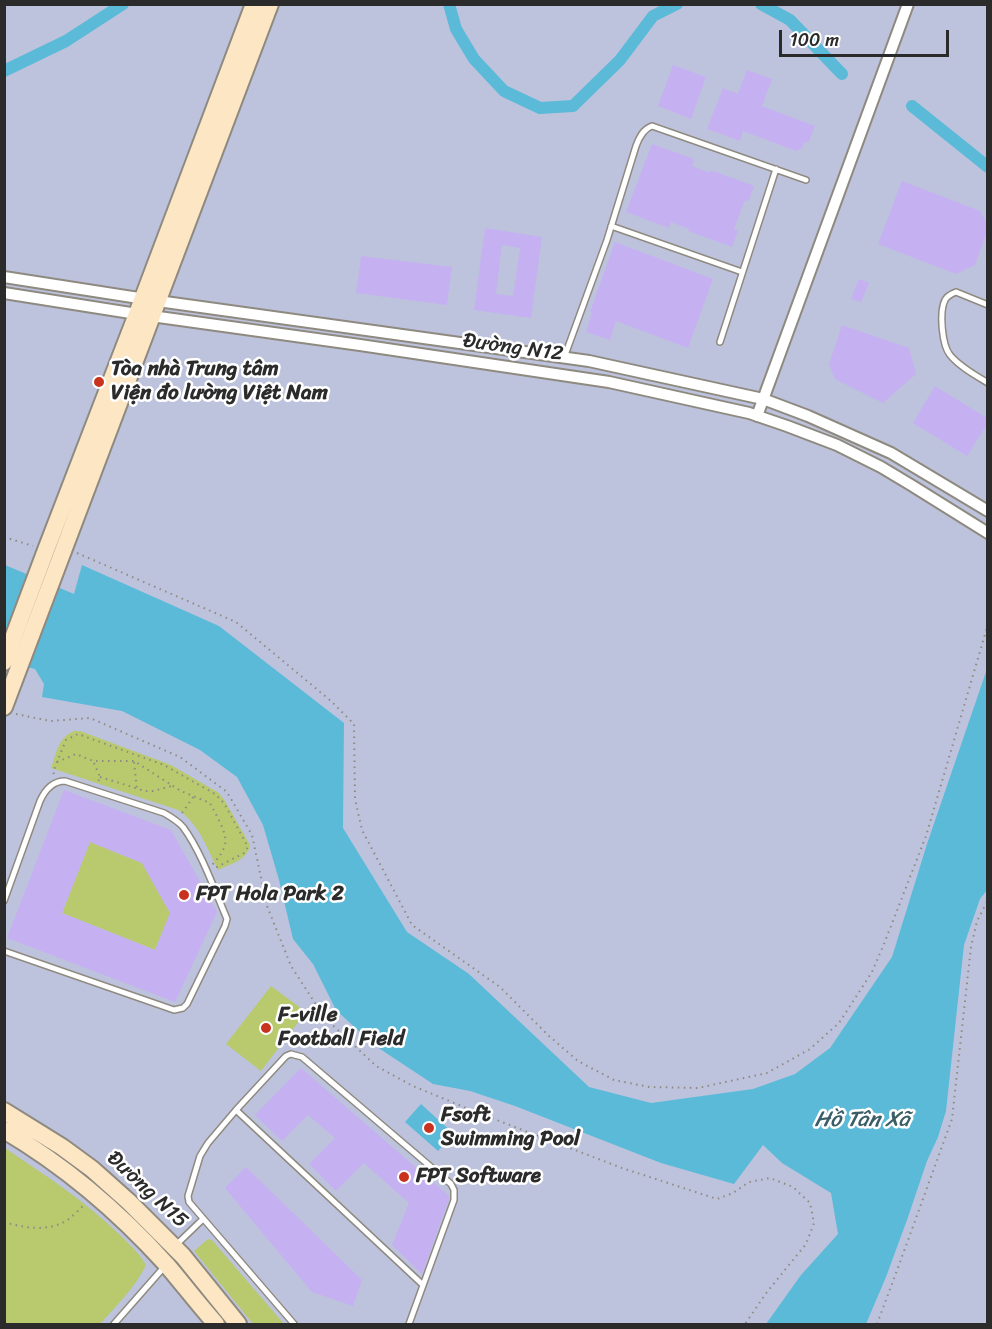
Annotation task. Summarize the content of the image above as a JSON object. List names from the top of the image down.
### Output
{
  "streets": {
    "street": ["Đường N12", "Đường N15"]
  },
  "water": ["Hồ Tân Xã"],
  "places": [
    "Tòa nhà Trung tâm Viện đo lường Việt Nam",
    "FPT Hola Park 2",
    "F-ville Football Field",
    "Fsoft Swimming Pool",
    "FPT Software"
  ],
  "scale_bar": "100 m"
}
